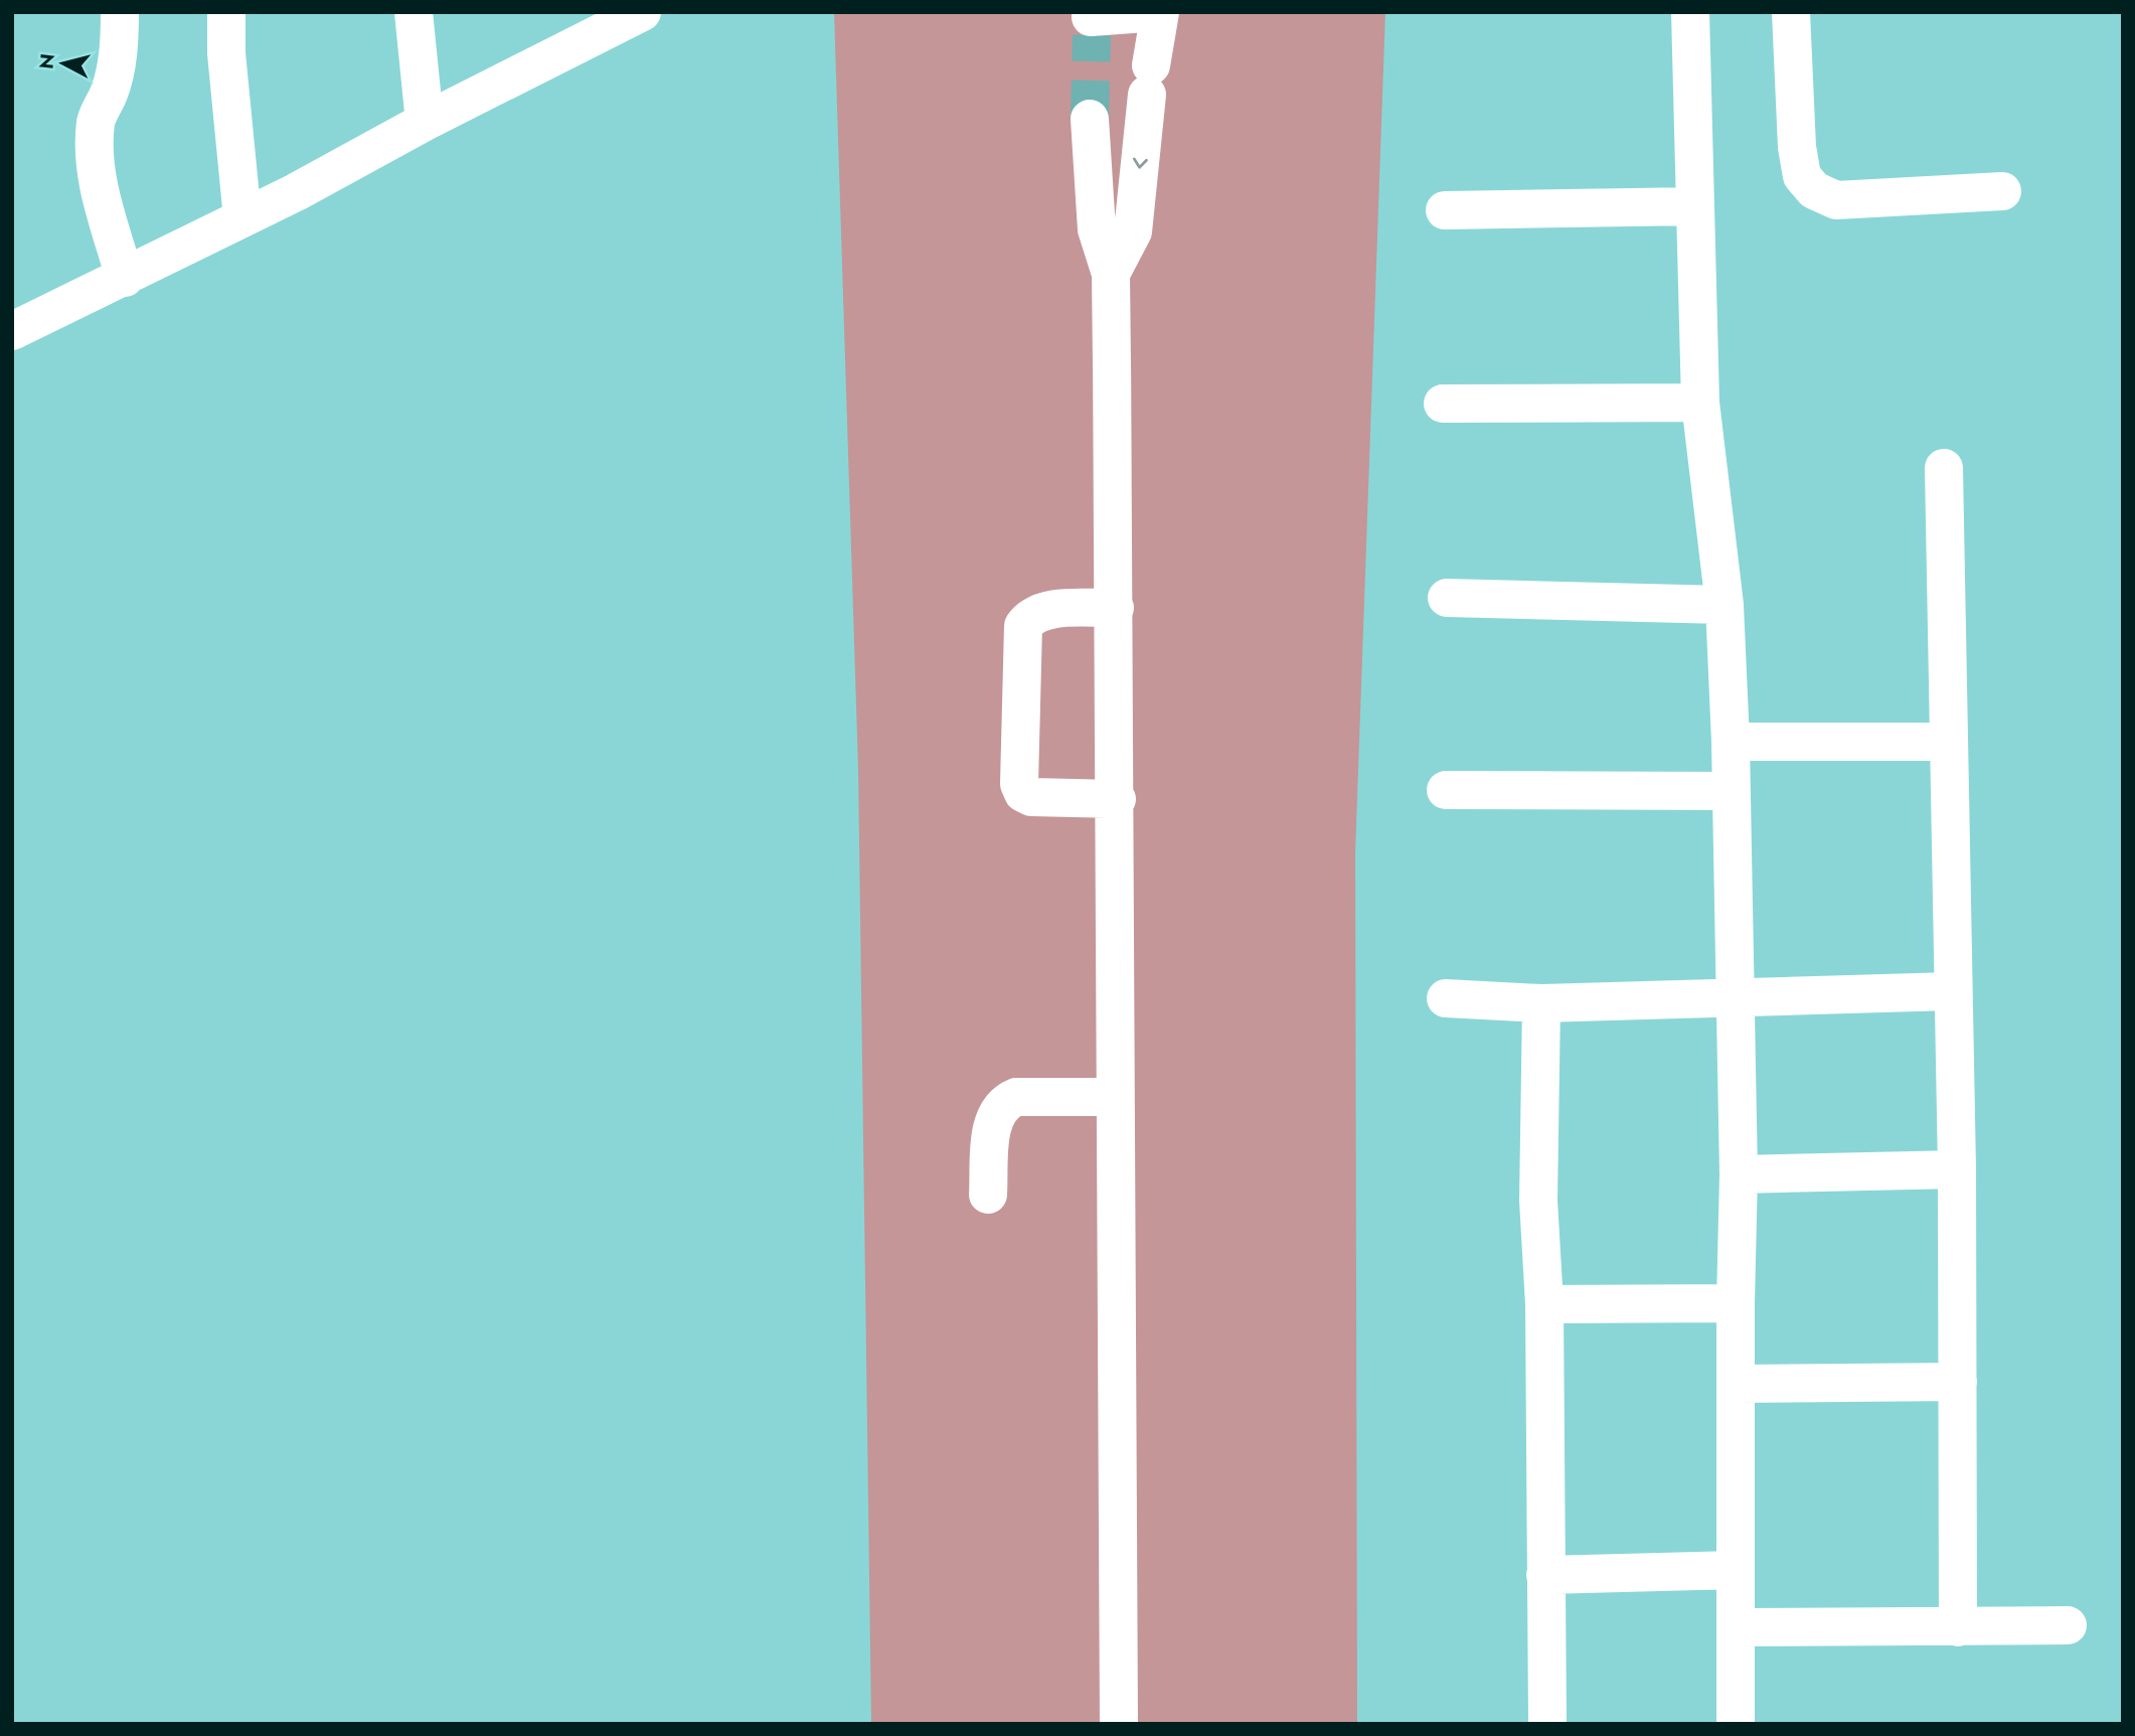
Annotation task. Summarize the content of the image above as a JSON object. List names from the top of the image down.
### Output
{
  "north": "left"
}
